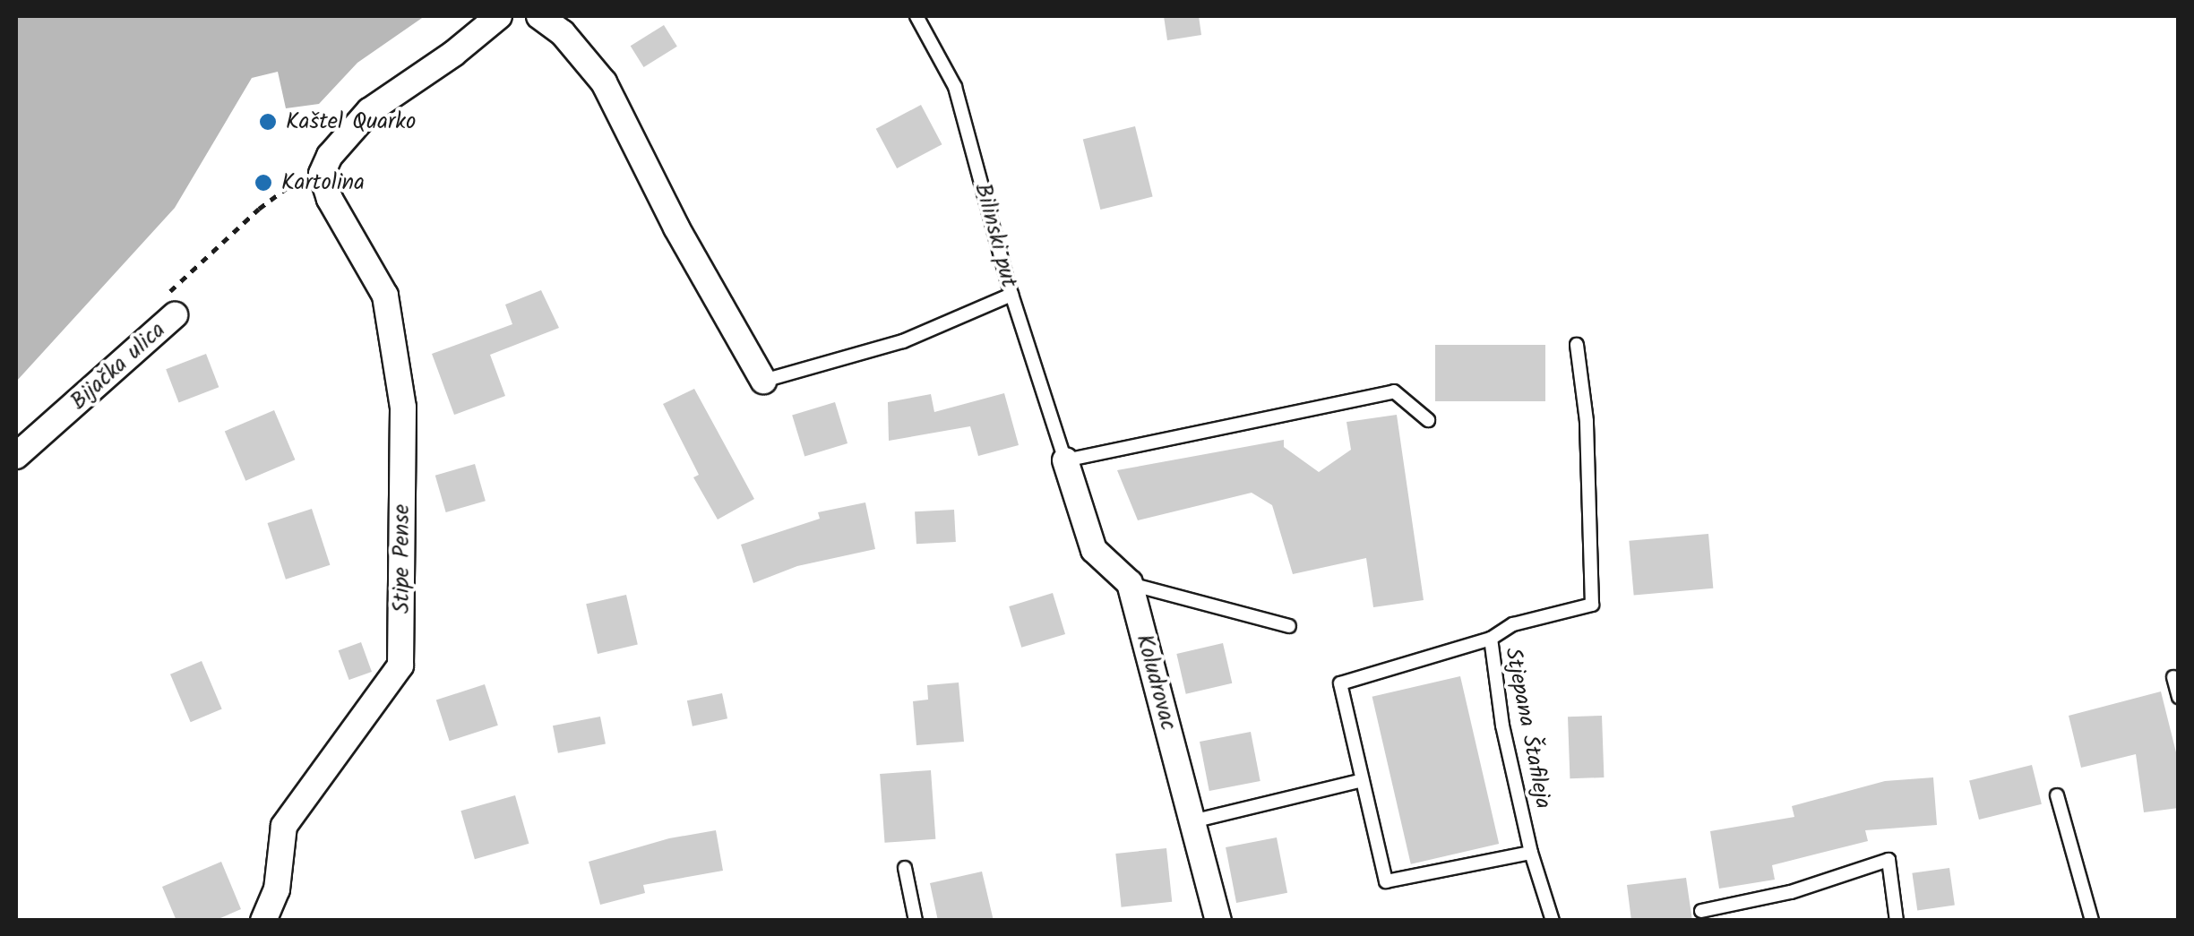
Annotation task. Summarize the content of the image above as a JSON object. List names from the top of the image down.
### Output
{
  "streets": {
    "street": ["Bijačka ulica", "Stipe Pense", "Koludrovac"],
    "lane": ["Bilinski put", "Stjepana Štafileja"]
  },
  "crossings": [
    ["Bijačka ulica", "Stipe Pense"]
  ],
  "places": ["Kaštel Quarko", "Kartolina"]
}
